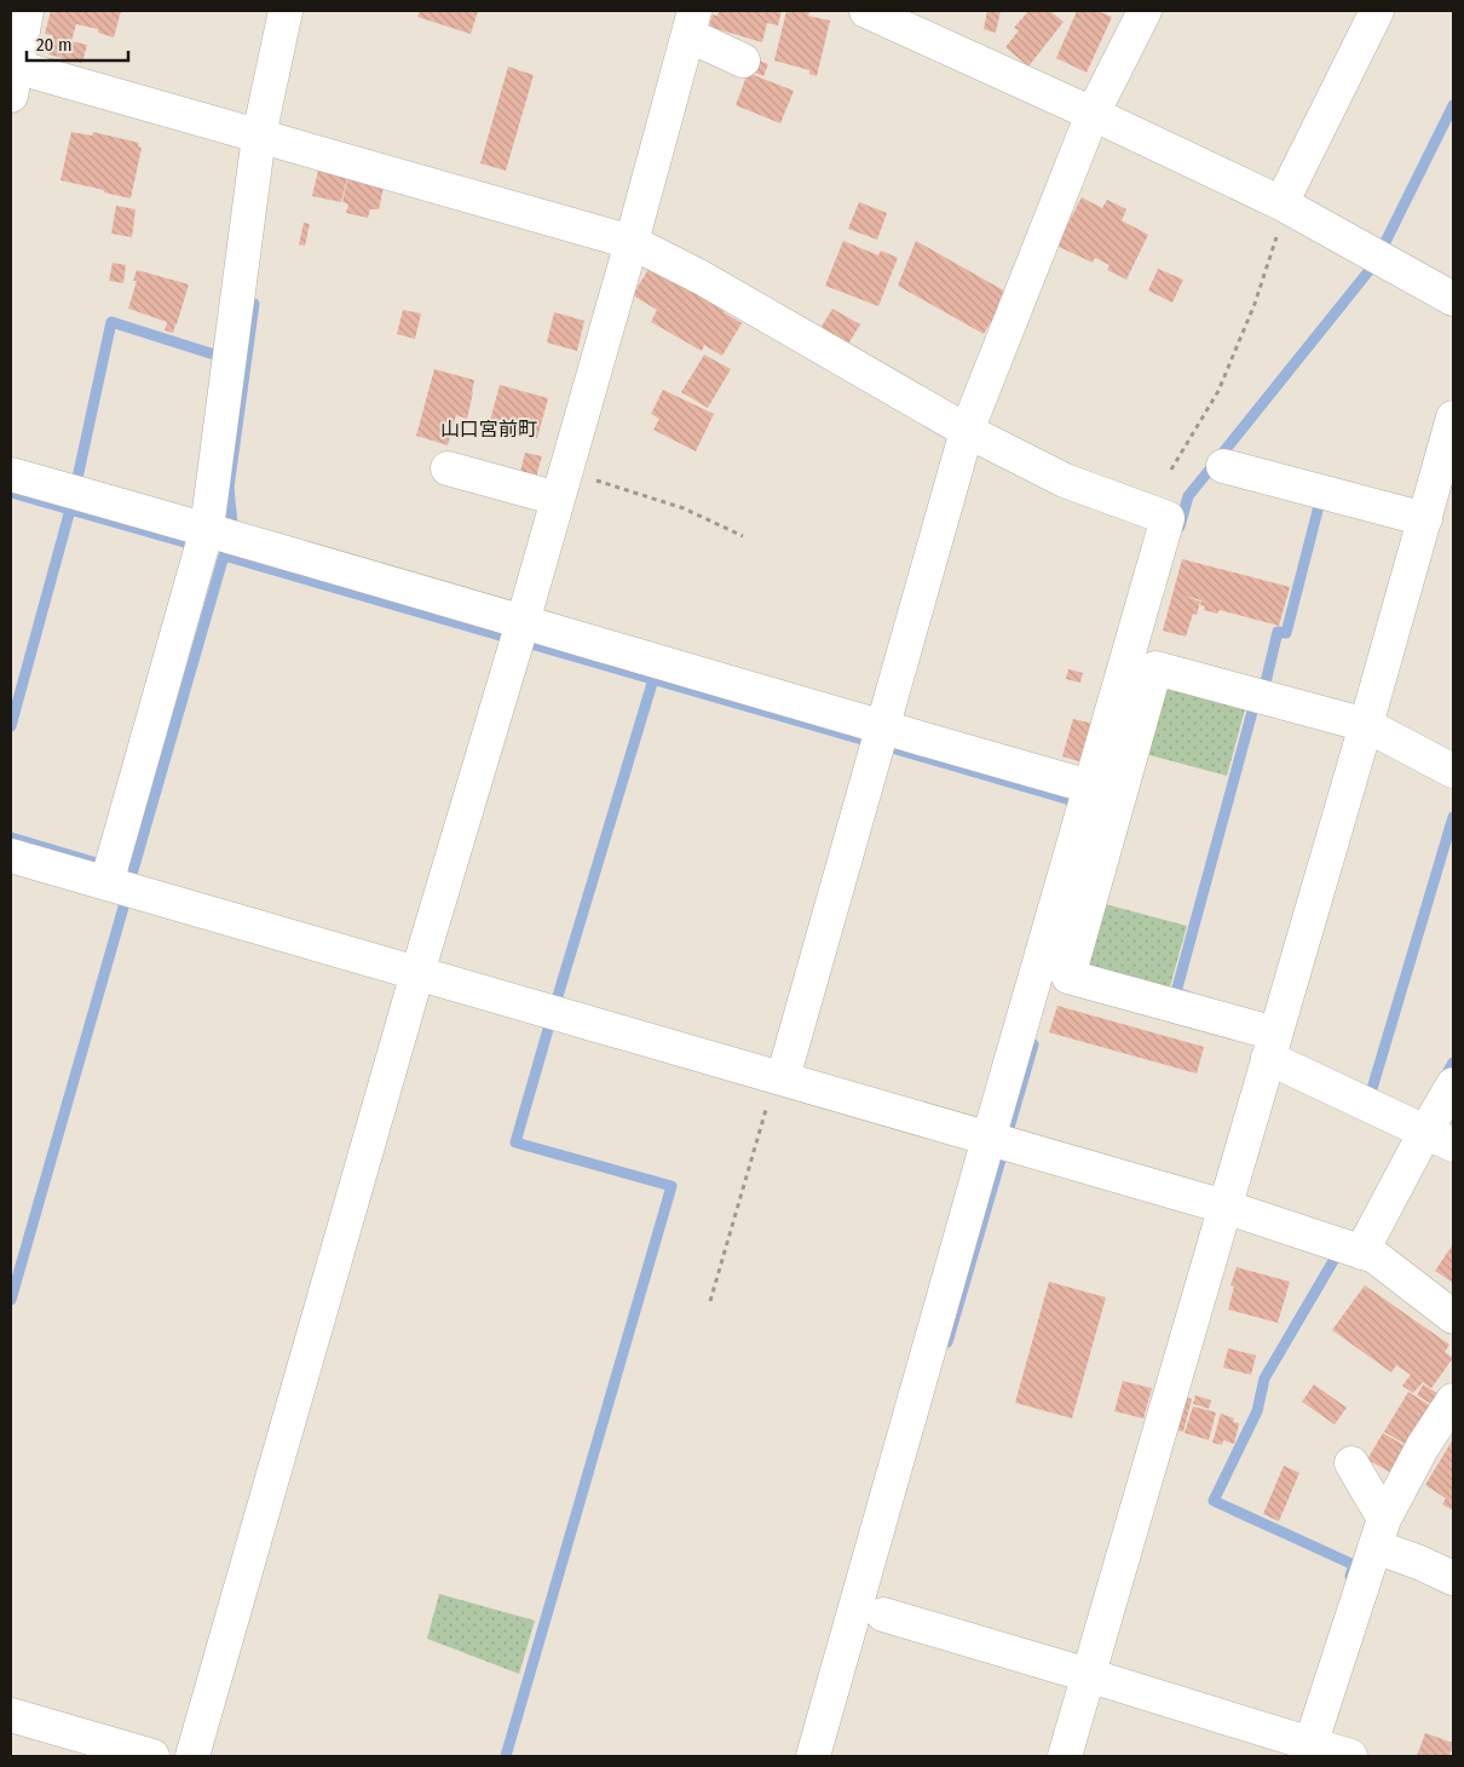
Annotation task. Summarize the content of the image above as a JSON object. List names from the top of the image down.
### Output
{
  "districts": ["山口宮前町"],
  "scale_bar": "20 m"
}
